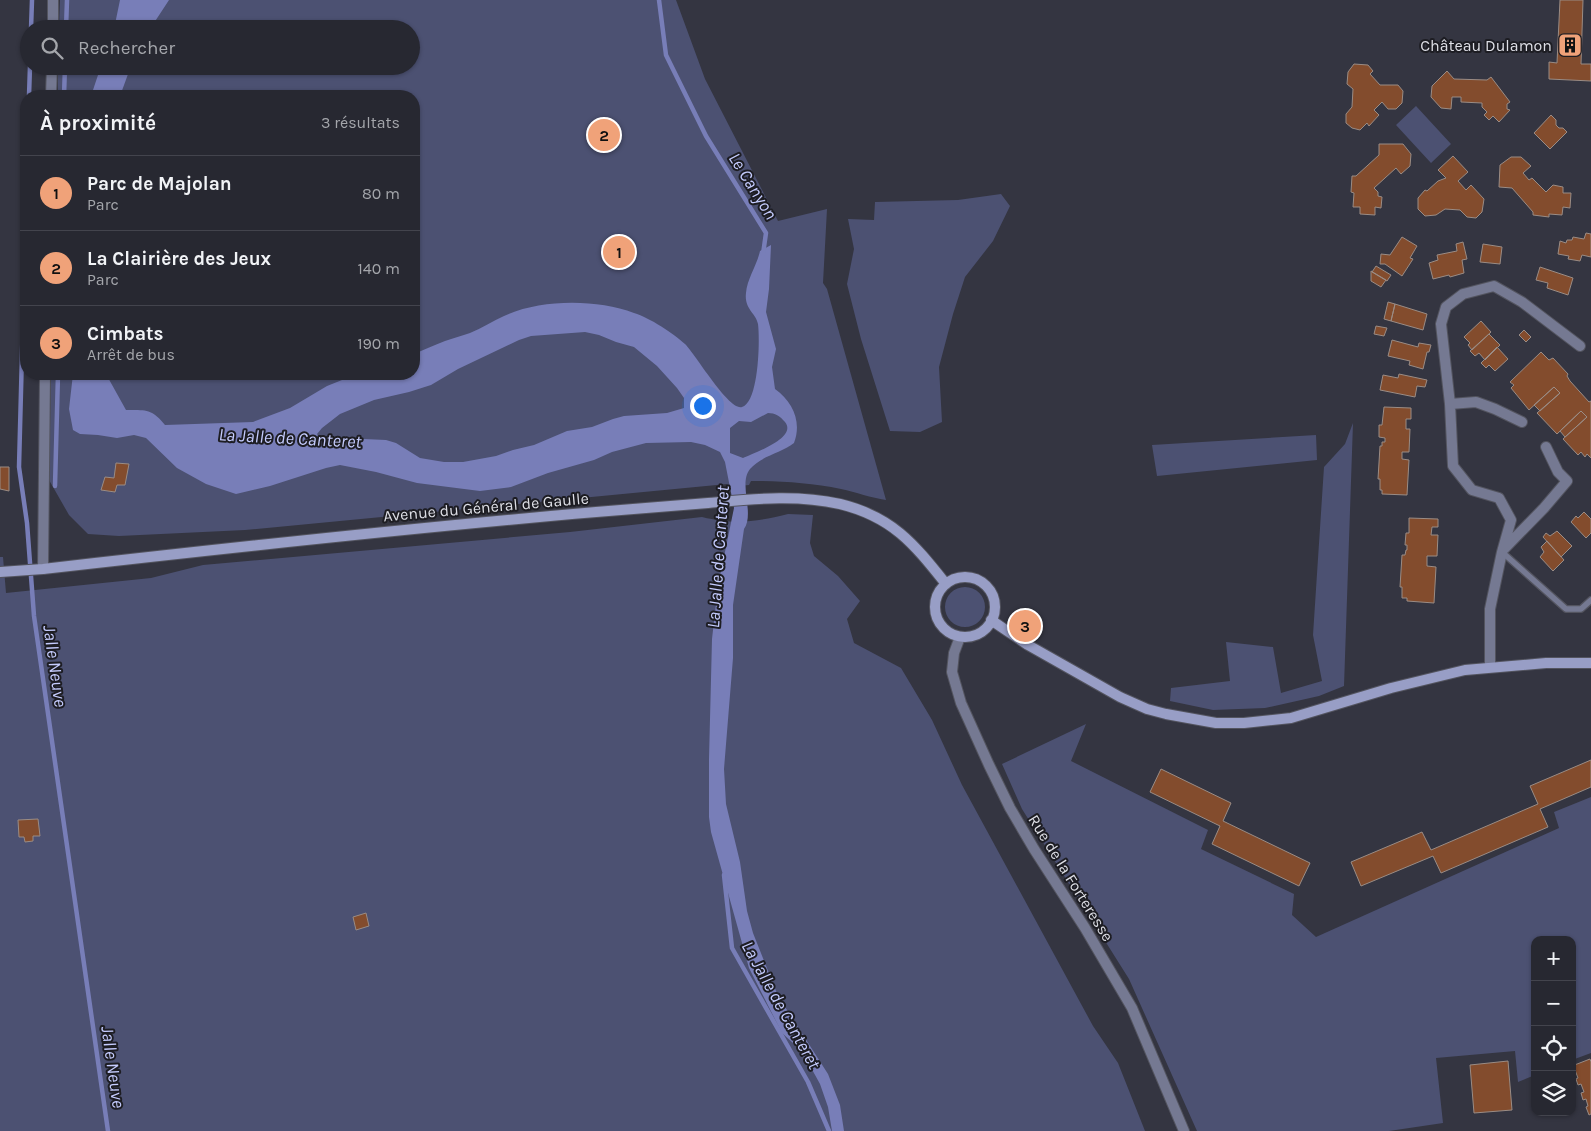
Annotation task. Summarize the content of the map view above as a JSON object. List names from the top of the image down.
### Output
{
  "streets": {
    "main road": ["Avenue du Général de Gaulle"],
    "street": ["Rue de la Forteresse"]
  },
  "crossings": [
    ["Avenue du Général de Gaulle", "Rue de la Forteresse"]
  ],
  "water": ["Le Canyon", "La Jalle de Canteret", "Jalle Neuve"],
  "places": {
    "building": ["Château Dulamon"]
  },
  "page": {
    "search": "Rechercher",
    "heading": ["À proximité", "3 résultats"],
    "pins": ["2", "1", "3"],
    "list": [
      {
        "mark": "1",
        "name": "Parc de Majolan",
        "note": "Parc",
        "value": "80 m"
      },
      {
        "mark": "2",
        "name": "La Clairière des Jeux",
        "note": "Parc",
        "value": "140 m"
      },
      {
        "mark": "3",
        "name": "Cimbats",
        "note": "Arrêt de bus",
        "value": "190 m"
      }
    ],
    "map_buttons": ["+", "−"]
  }
}
